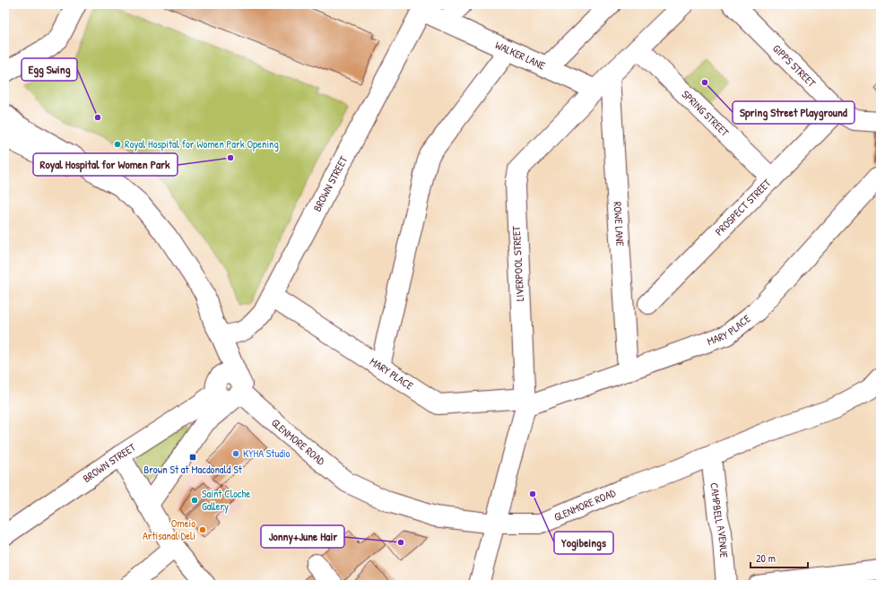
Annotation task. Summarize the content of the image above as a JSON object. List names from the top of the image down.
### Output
{
  "streets": {
    "street": [
      "WALKER LANE",
      "GIPPS STREET",
      "SPRING STREET",
      "BROWN STREET",
      "PROSPECT STREET",
      "ROWE LANE",
      "LIVERPOOL STREET",
      "MARY PLACE",
      "GLENMORE ROAD",
      "CAMPBELL AVENUE"
    ]
  },
  "crossings": [
    ["WALKER LANE", "BROWN STREET"],
    ["WALKER LANE", "LIVERPOOL STREET"],
    ["GIPPS STREET", "PROSPECT STREET"],
    ["SPRING STREET", "PROSPECT STREET"],
    ["SPRING STREET", "LIVERPOOL STREET"],
    ["BROWN STREET", "MARY PLACE"],
    ["BROWN STREET", "GLENMORE ROAD"],
    ["ROWE LANE", "LIVERPOOL STREET"],
    ["ROWE LANE", "MARY PLACE"],
    ["LIVERPOOL STREET", "MARY PLACE"],
    ["LIVERPOOL STREET", "GLENMORE ROAD"],
    ["GLENMORE ROAD", "CAMPBELL AVENUE"]
  ],
  "places": {
    "other": [
      "Spring Street Playground",
      "Egg Swing",
      "Royal Hospital for Women Park Opening",
      "Royal Hospital for Women Park",
      "KYHA Studio",
      "Yogibeings",
      "Saint Cloche Gallery",
      "Omeio Artisanal Deli",
      "Jonny+June Hair"
    ],
    "transit": ["Brown St at Macdonald St"]
  },
  "scale_bar": "20 m"
}
